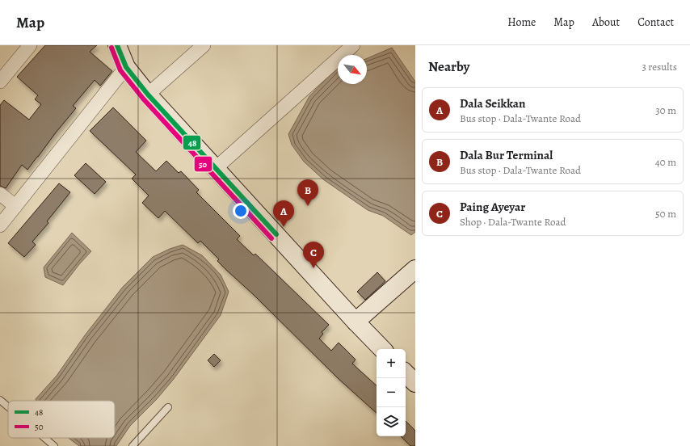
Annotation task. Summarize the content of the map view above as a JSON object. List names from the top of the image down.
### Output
{
  "lines": ["transit line 48", "transit line 50"],
  "legend": ["48", "50"],
  "north": "bottom right",
  "page": {
    "header": "Map",
    "nav": [
      "Home",
      "Map",
      "About",
      "Contact"
    ],
    "heading": ["Nearby", "3 results"],
    "list": [
      {
        "mark": "A",
        "name": "Dala Seikkan",
        "note": "Bus stop · Dala-Twante Road",
        "value": "30 m"
      },
      {
        "mark": "B",
        "name": "Dala Bur Terminal",
        "note": "Bus stop · Dala-Twante Road",
        "value": "40 m"
      },
      {
        "mark": "C",
        "name": "Paing Ayeyar",
        "note": "Shop · Dala-Twante Road",
        "value": "50 m"
      }
    ],
    "pins": ["B", "A", "C"],
    "map_buttons": ["+", "−"]
  }
}
